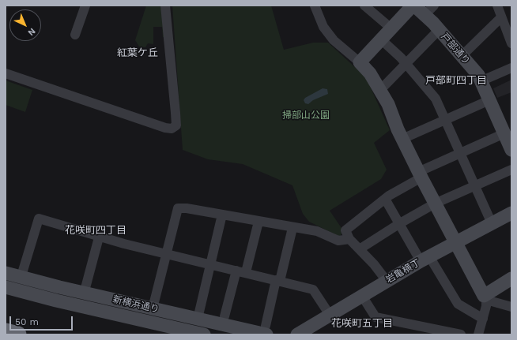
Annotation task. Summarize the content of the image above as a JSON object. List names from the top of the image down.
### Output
{
  "streets": {
    "street": ["戸部通り", "岩亀横丁", "新横浜通り"]
  },
  "districts": [
    "紅葉ケ丘",
    "戸部町四丁目",
    "花咲町四丁目",
    "花咲町五丁目"
  ],
  "parks": ["掃部山公園"],
  "scale_bar": "50 m",
  "north": "bottom right"
}
